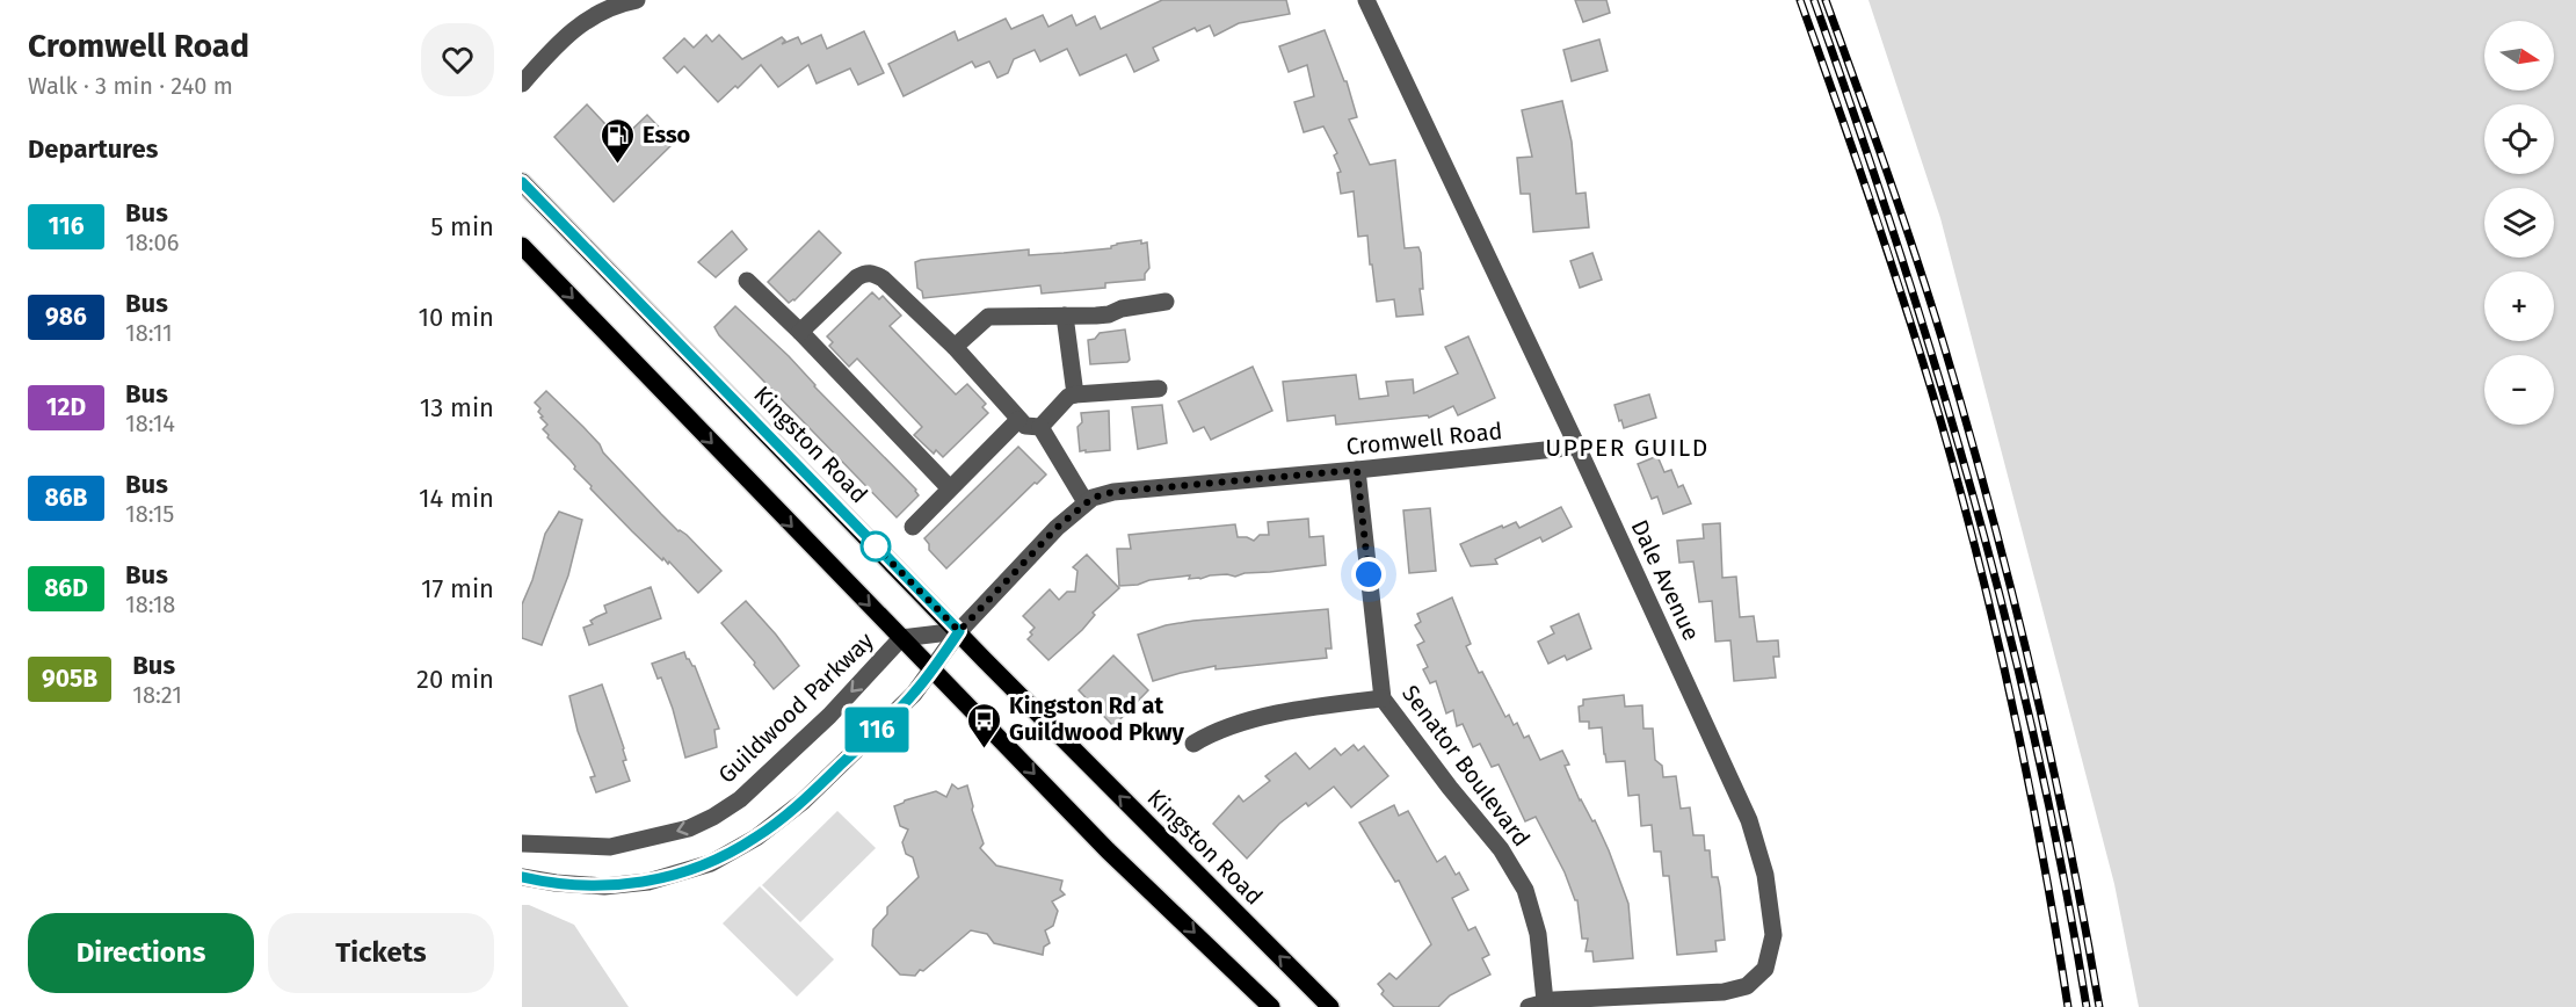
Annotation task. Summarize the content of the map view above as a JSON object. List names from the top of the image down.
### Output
{
  "streets": {
    "main road": ["Kingston Road"],
    "street": [
      "Cromwell Road",
      "Dale Avenue",
      "Guildwood Parkway",
      "Senator Boulevard"
    ]
  },
  "crossings": [
    ["Cromwell Road", "Kingston Road"],
    ["Cromwell Road", "Dale Avenue"],
    ["Cromwell Road", "Senator Boulevard"],
    ["Dale Avenue", "Senator Boulevard"]
  ],
  "districts": ["UPPER GUILD"],
  "places": {
    "fuel station": ["Esso"],
    "bus stop": ["Kingston Rd at Guildwood Pkwy"]
  },
  "lines": ["bus line 116"],
  "north": "right",
  "page": {
    "heading": [
      ["Cromwell Road", "Walk · 3 min · 240 m"],
      "Departures"
    ],
    "on_map": "116",
    "map_buttons": ["+", "−"],
    "list": [
      {
        "mark": "116",
        "name": "Bus",
        "note": "18:06",
        "value": "5 min"
      },
      {
        "mark": "986",
        "name": "Bus",
        "note": "18:11",
        "value": "10 min"
      },
      {
        "mark": "12D",
        "name": "Bus",
        "note": "18:14",
        "value": "13 min"
      },
      {
        "mark": "86B",
        "name": "Bus",
        "note": "18:15",
        "value": "14 min"
      },
      {
        "mark": "86D",
        "name": "Bus",
        "note": "18:18",
        "value": "17 min"
      },
      {
        "mark": "905B",
        "name": "Bus",
        "note": "18:21",
        "value": "20 min"
      }
    ],
    "buttons": ["Directions", "Tickets"]
  }
}
